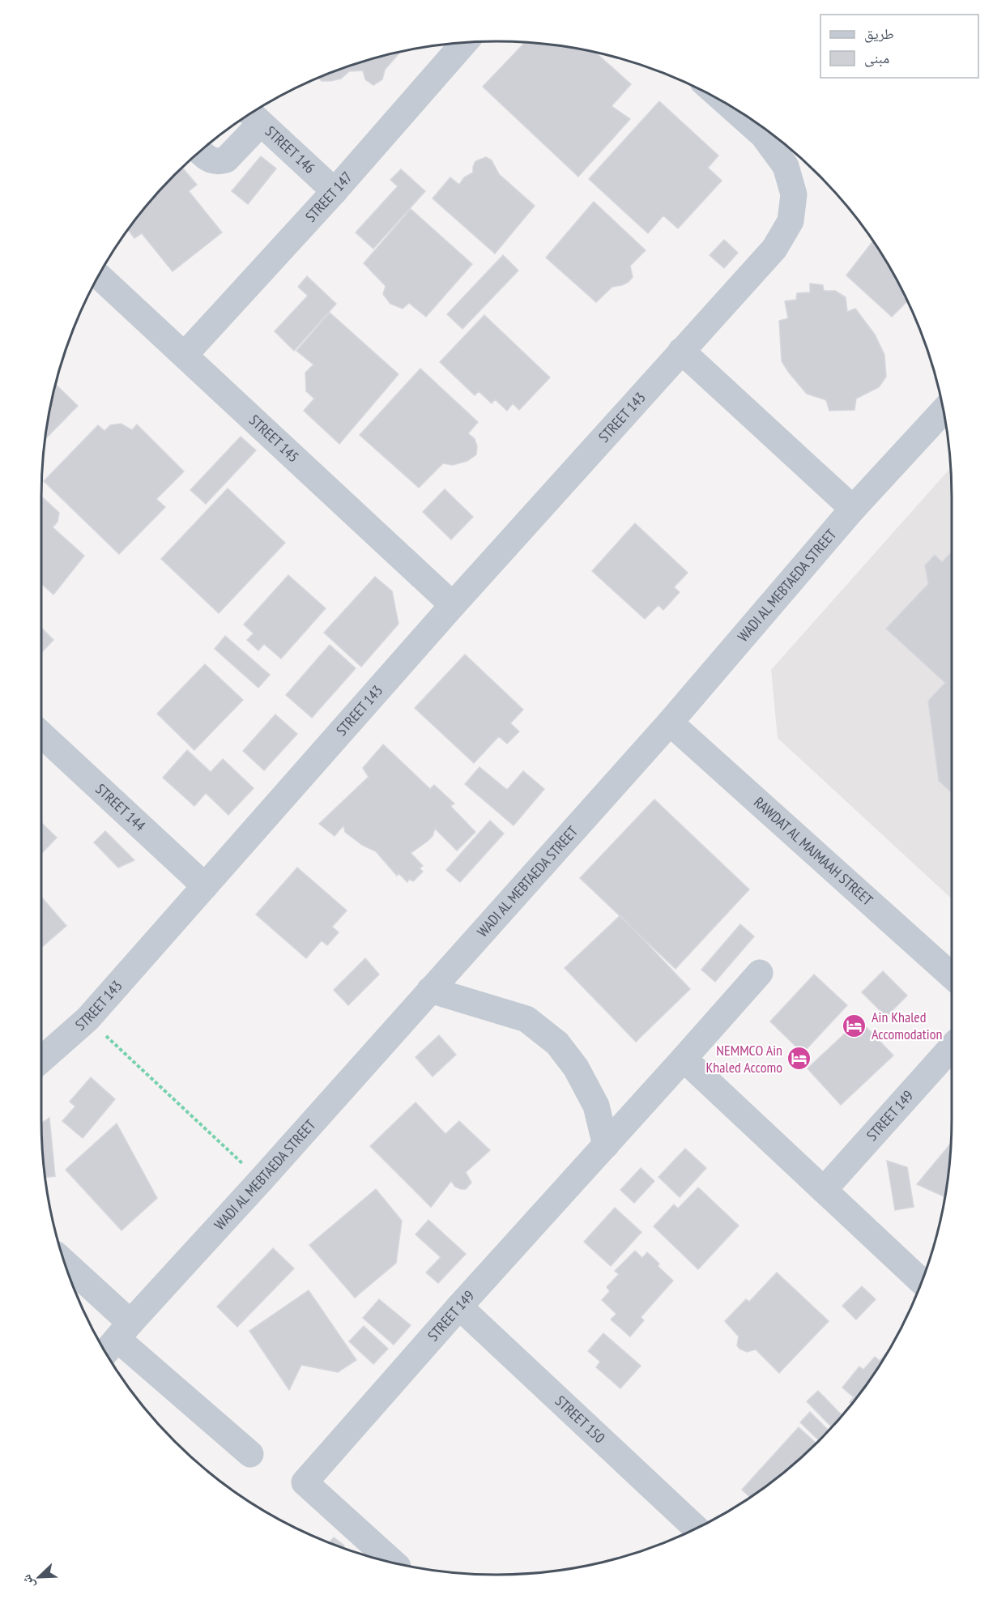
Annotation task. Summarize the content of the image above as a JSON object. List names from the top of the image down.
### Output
{
  "streets": {
    "street": [
      "STREET 146",
      "STREET 147",
      "STREET 143",
      "STREET 145",
      "WADI AL MEBTAEDA STREET",
      "STREET 144",
      "RAWDAT AL MAJMAAH STREET",
      "STREET 149",
      "STREET 150"
    ]
  },
  "crossings": [
    ["STREET 146", "STREET 147"],
    ["STREET 147", "STREET 145"],
    ["STREET 143", "STREET 145"],
    ["STREET 143", "STREET 144"],
    ["WADI AL MEBTAEDA STREET", "RAWDAT AL MAJMAAH STREET"],
    ["STREET 149", "STREET 150"]
  ],
  "places": {
    "hotel": ["Ain Khaled Accomodation", "NEMMCO Ain Khaled Accomo"]
  },
  "legend": ["طريق", "مبنى"],
  "north": "bottom left"
}
